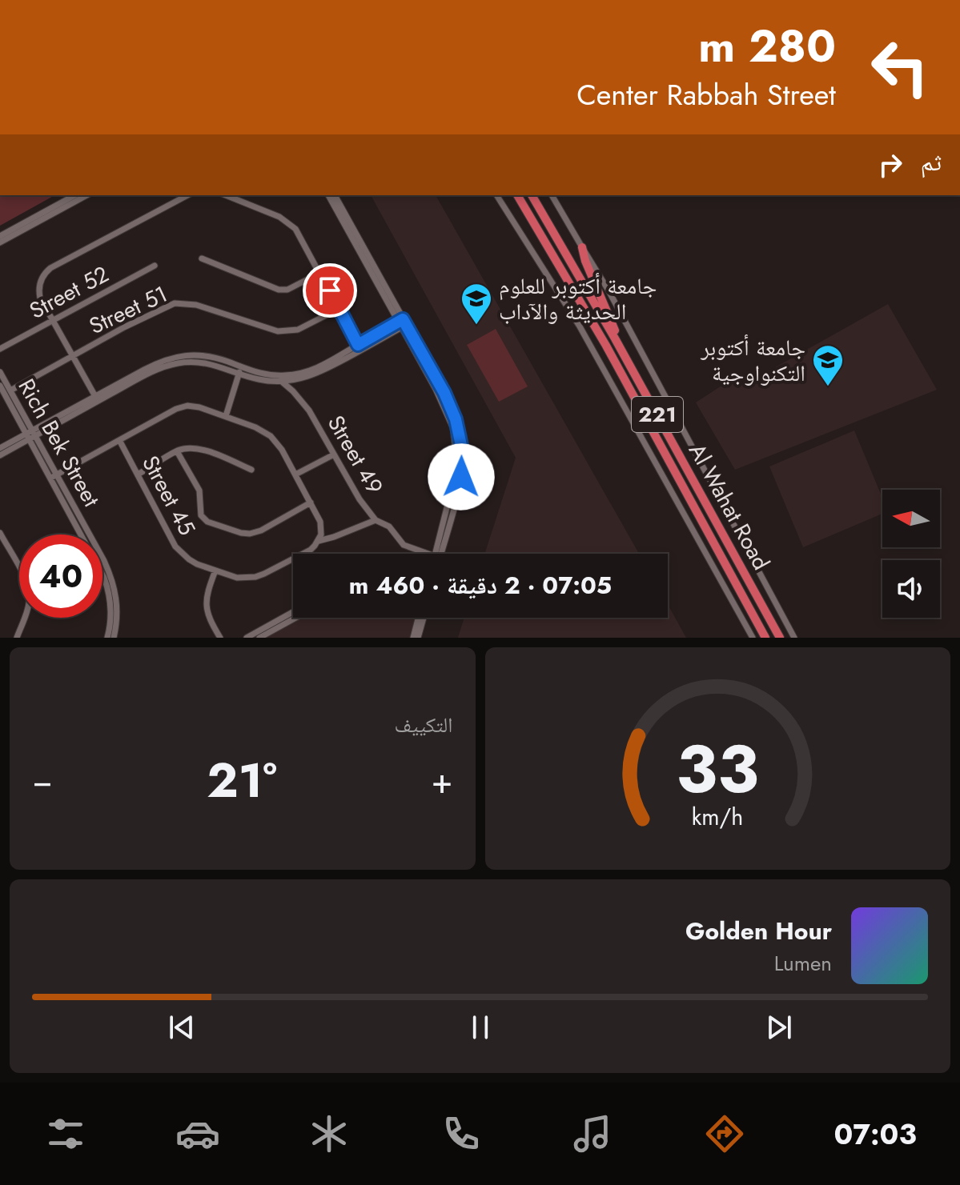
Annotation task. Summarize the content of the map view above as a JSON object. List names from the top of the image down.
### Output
{
  "streets": {
    "highway": ["221", "Al Wahat Road"],
    "street": [
      "Street 52",
      "Street 51",
      "Rich Bek Street",
      "Street 49",
      "Street 45"
    ]
  },
  "crossings": [
    ["Street 51", "Rich Bek Street"],
    ["Rich Bek Street", "Street 45"]
  ],
  "places": {
    "school or university": ["جامعة أكتوبر للعلوم الحديثة والآداب", "جامعة أكتوبر التكنواوجية"]
  },
  "north": "left",
  "page": {
    "turn": ["280 m", "Center Rabbah Street"],
    "then": "ثم",
    "limit": "40",
    "trip": "07:05 · 2 دقيقة · 460 m",
    "tile": "التكييف",
    "heat": ["−", "21°", "+"],
    "song": ["Golden Hour", "Lumen"],
    "tabs": "07:03",
    "gauge": ["33", "km/h"]
  }
}
